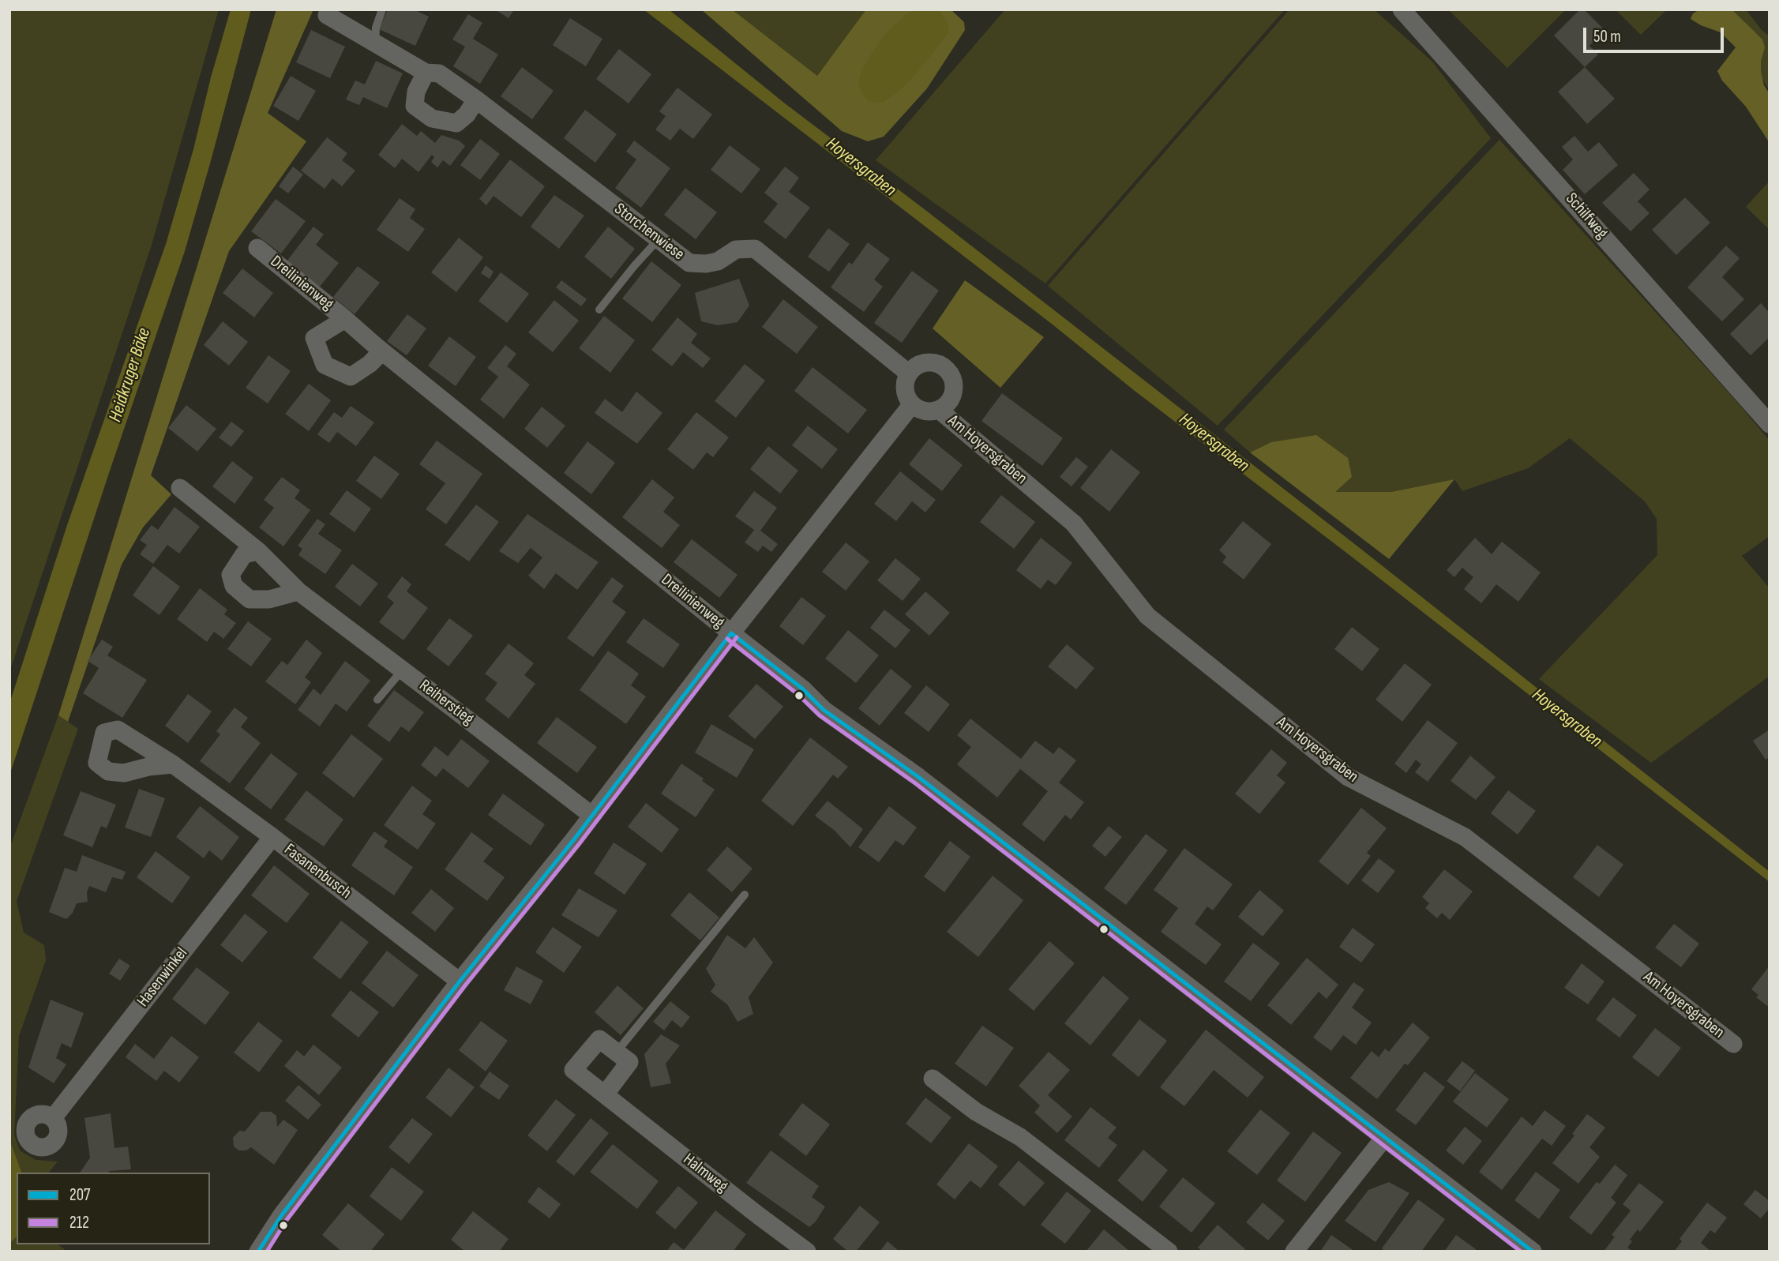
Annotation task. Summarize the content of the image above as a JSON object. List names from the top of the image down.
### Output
{
  "streets": {
    "street": [
      "Schilfweg",
      "Storchenwiese",
      "Dreilinienweg",
      "Am Hoyersgraben",
      "Reiherstieg",
      "Fasanenbusch",
      "Hasenwinkel",
      "Halmweg"
    ]
  },
  "crossings": [
    ["Storchenwiese", "Am Hoyersgraben"],
    ["Fasanenbusch", "Hasenwinkel"]
  ],
  "water": ["Hoyersgraben", "Heidkruger Bäke"],
  "lines": ["transit line 207", "transit line 212"],
  "legend": ["207", "212"],
  "scale_bar": "50 m"
}
